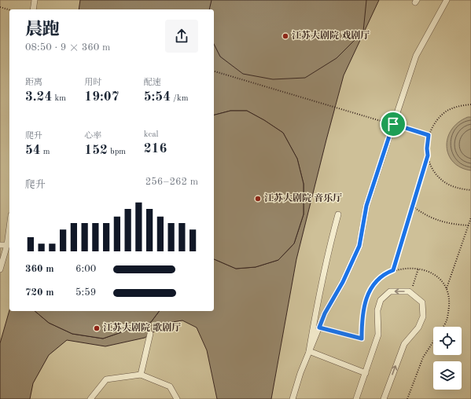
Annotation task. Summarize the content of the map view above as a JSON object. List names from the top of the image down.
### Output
{
  "places": ["江苏大剧院 戏剧厅", "江苏大剧院 音乐厅", "江苏大剧院 歌剧厅"],
  "page": {
    "heading": ["晨跑", "08:50 · 9 × 360 m"],
    "stats": [
      ["距离", "3.24 km"],
      ["用时", "19:07"],
      ["配速", "5:54 /km"],
      ["爬升", "54 m"],
      ["心率", "152 bpm"],
      ["kcal", "216"]
    ],
    "chart": ["爬升", "256–262 m"],
    "list": [
      {
        "name": "360 m",
        "note": "6:00"
      },
      {
        "name": "720 m",
        "note": "5:59"
      }
    ]
  }
}
